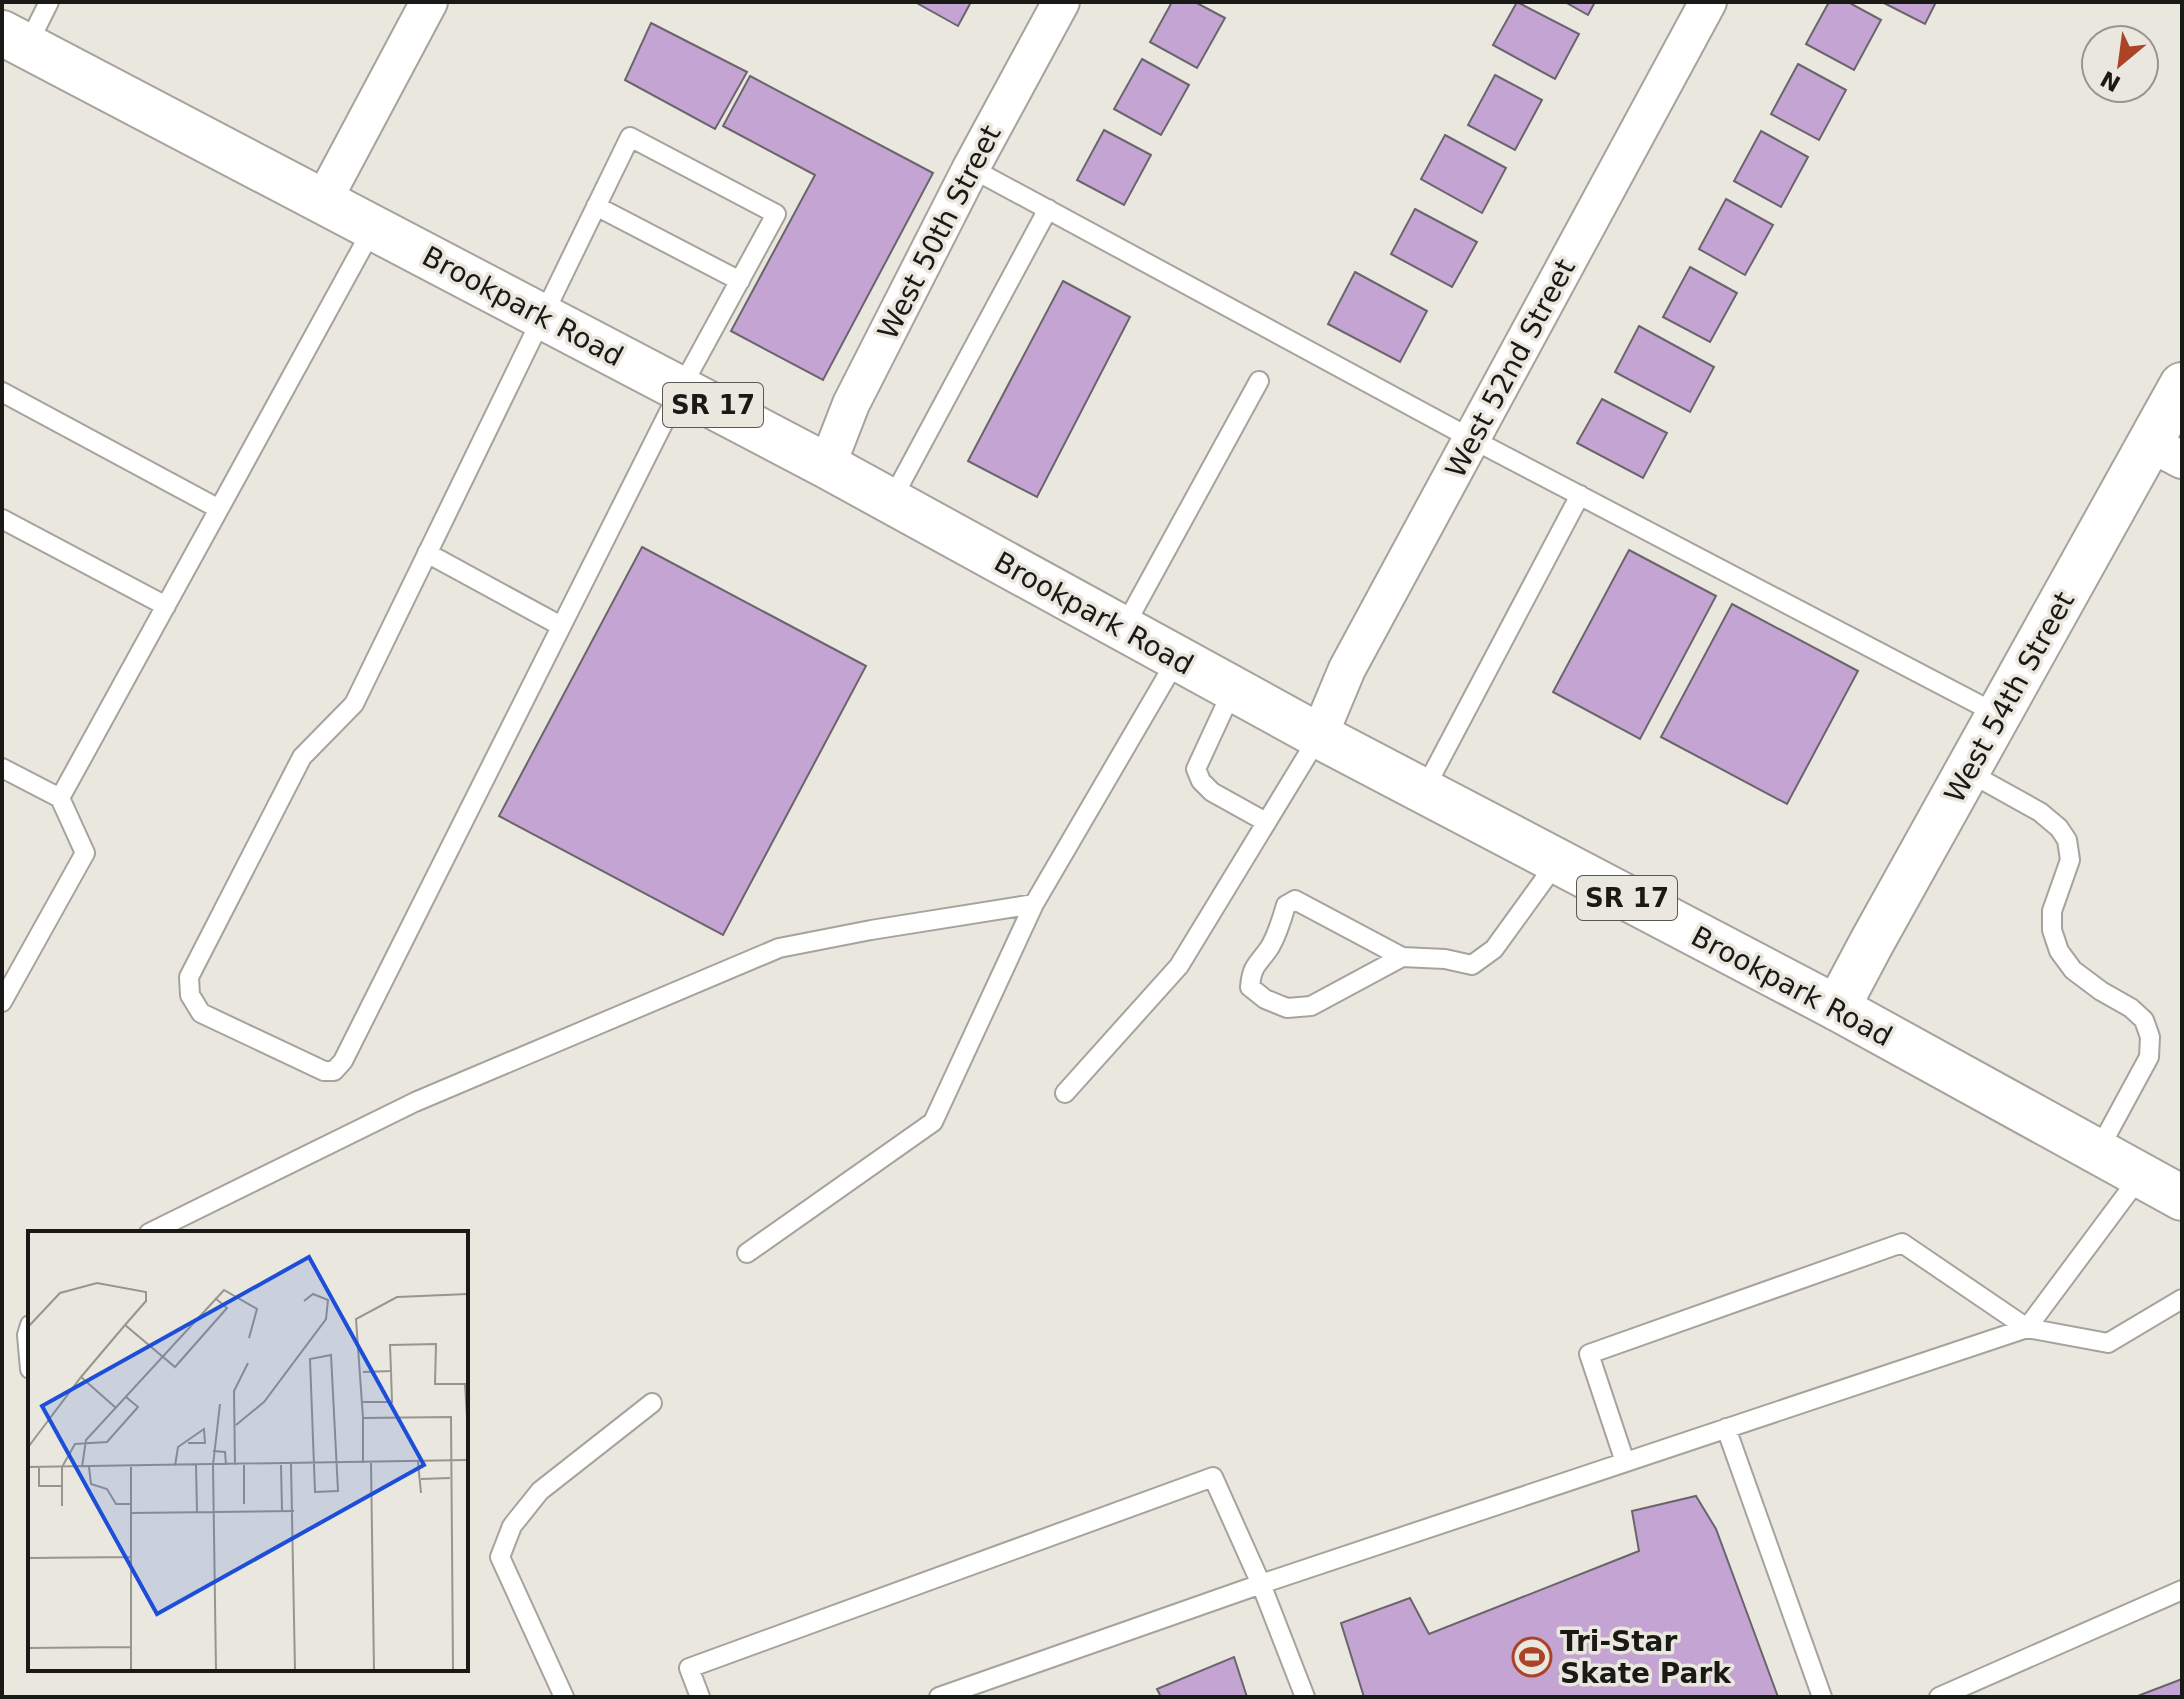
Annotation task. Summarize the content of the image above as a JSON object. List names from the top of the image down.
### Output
{
  "streets": {
    "main road": ["Brookpark Road", "SR 17", "West 54th Street"],
    "street": ["West 50th Street", "West 52nd Street"]
  },
  "crossings": [
    ["West 50th Street", "Brookpark Road"],
    ["Brookpark Road", "West 52nd Street"],
    ["Brookpark Road", "West 54th Street"]
  ],
  "places": {
    "sports": ["Tri-Star Skate Park"]
  },
  "north": "bottom left"
}
